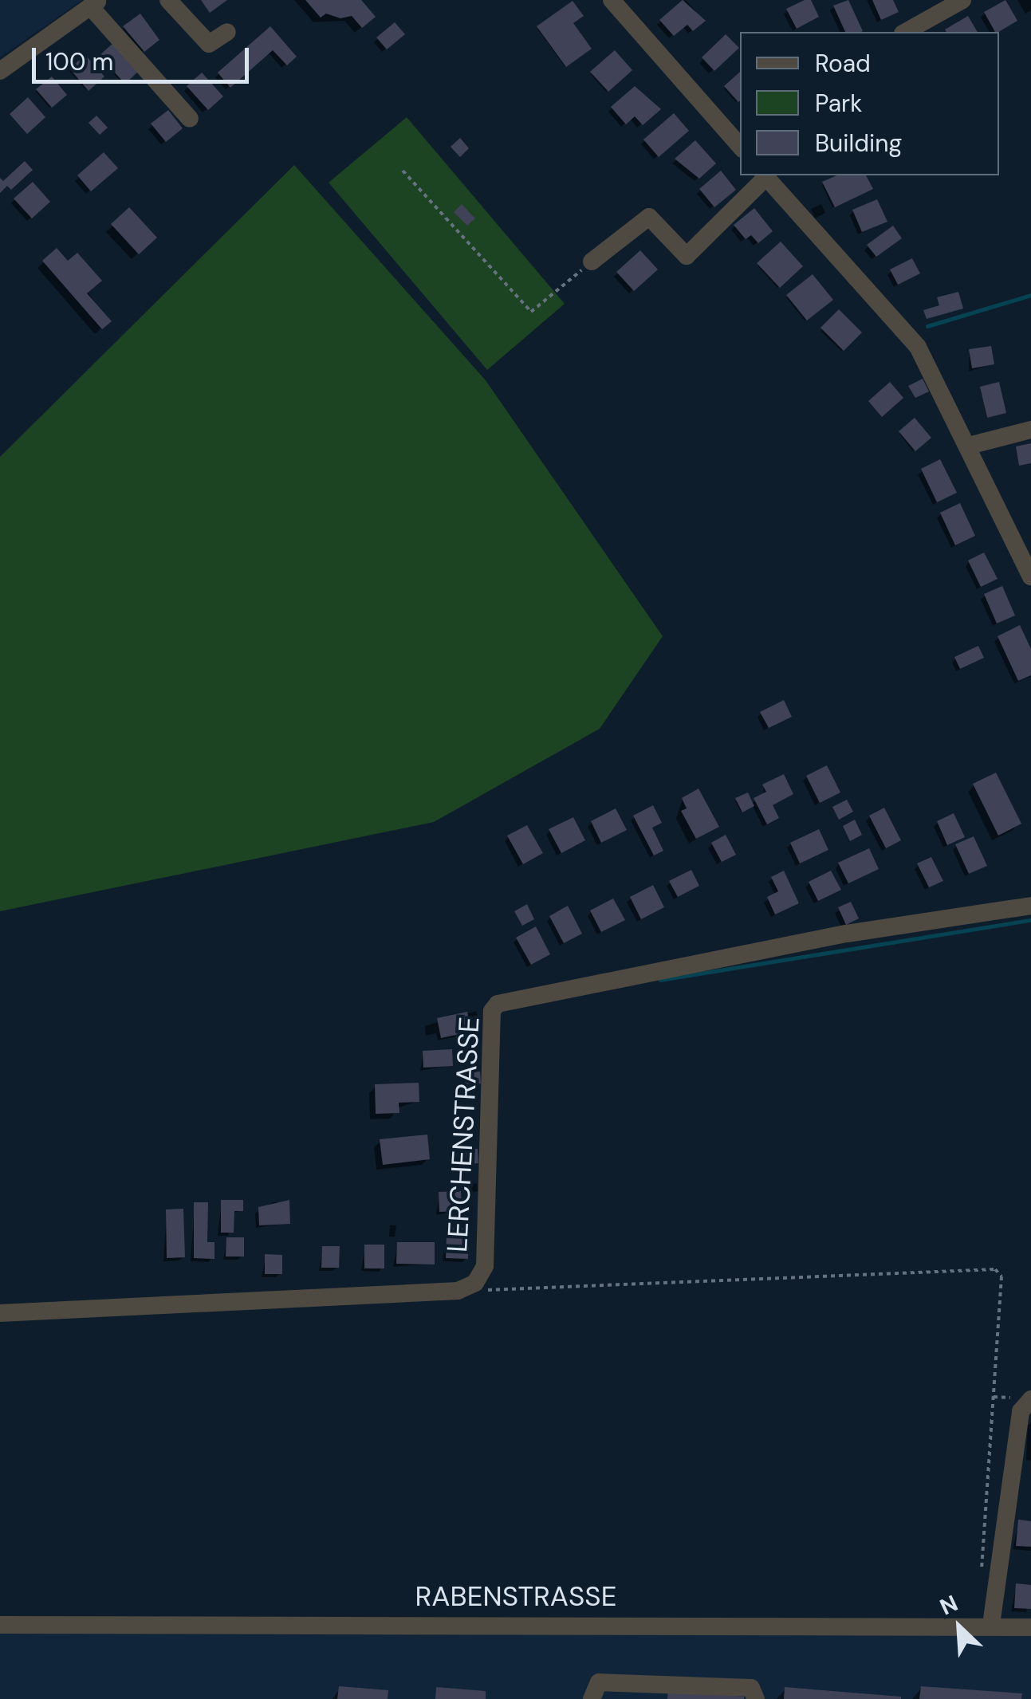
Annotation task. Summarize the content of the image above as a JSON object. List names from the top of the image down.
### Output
{
  "streets": {
    "street": ["LERCHENSTRASSE", "RABENSTRASSE"]
  },
  "legend": ["Road", "Park", "Building"],
  "scale_bar": "100 m",
  "north": "top left"
}
